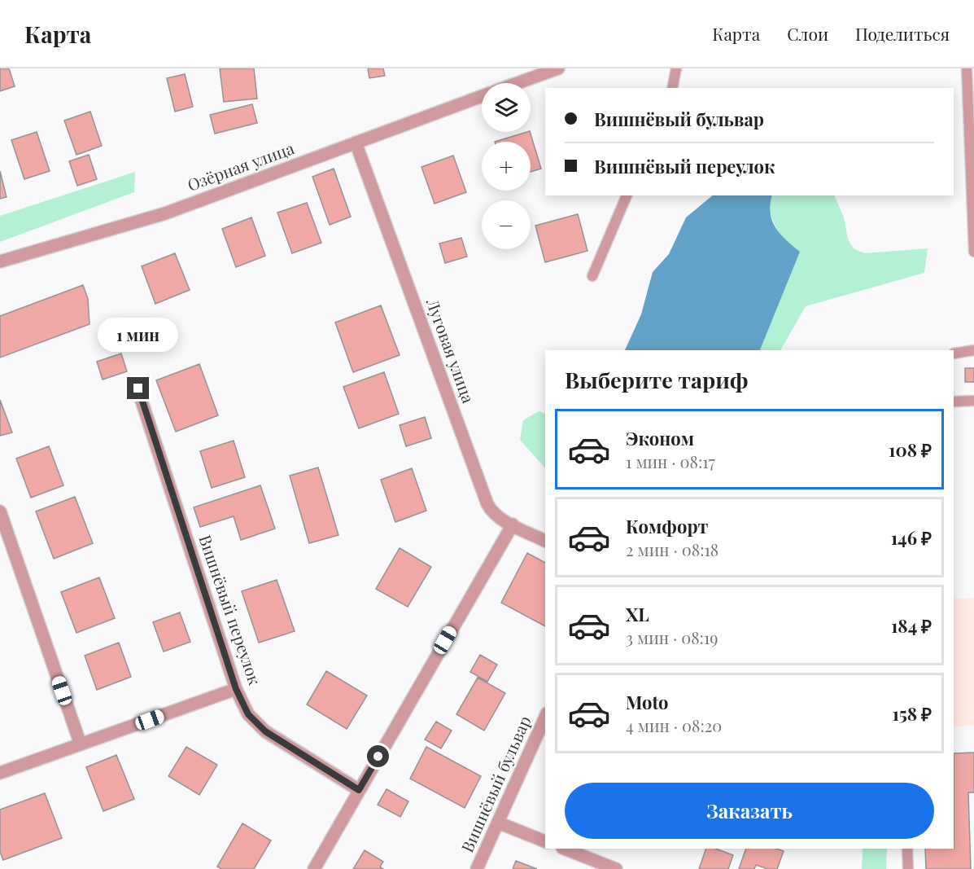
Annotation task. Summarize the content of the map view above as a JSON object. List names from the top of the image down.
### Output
{
  "streets": {
    "street": [
      "Озёрная улица",
      "Луговая улица",
      "Вишнёвый переулок",
      "Вишнёвый бульвар"
    ]
  },
  "crossings": [
    ["Озёрная улица", "Луговая улица"]
  ],
  "page": {
    "header": "Карта",
    "nav": ["Карта", "Слои", "Поделиться"],
    "map_buttons": ["+", "−"],
    "banner": ["Вишнёвый бульвар", "Вишнёвый переулок"],
    "bubble": "1 мин",
    "heading": "Выберите тариф",
    "list": [
      {
        "name": "Эконом",
        "note": "1 мин · 08:17",
        "value": "108 ₽"
      },
      {
        "name": "Комфорт",
        "note": "2 мин · 08:18",
        "value": "146 ₽"
      },
      {
        "name": "XL",
        "note": "3 мин · 08:19",
        "value": "184 ₽"
      },
      {
        "name": "Moto",
        "note": "4 мин · 08:20",
        "value": "158 ₽"
      }
    ],
    "buttons": "Заказать"
  }
}
